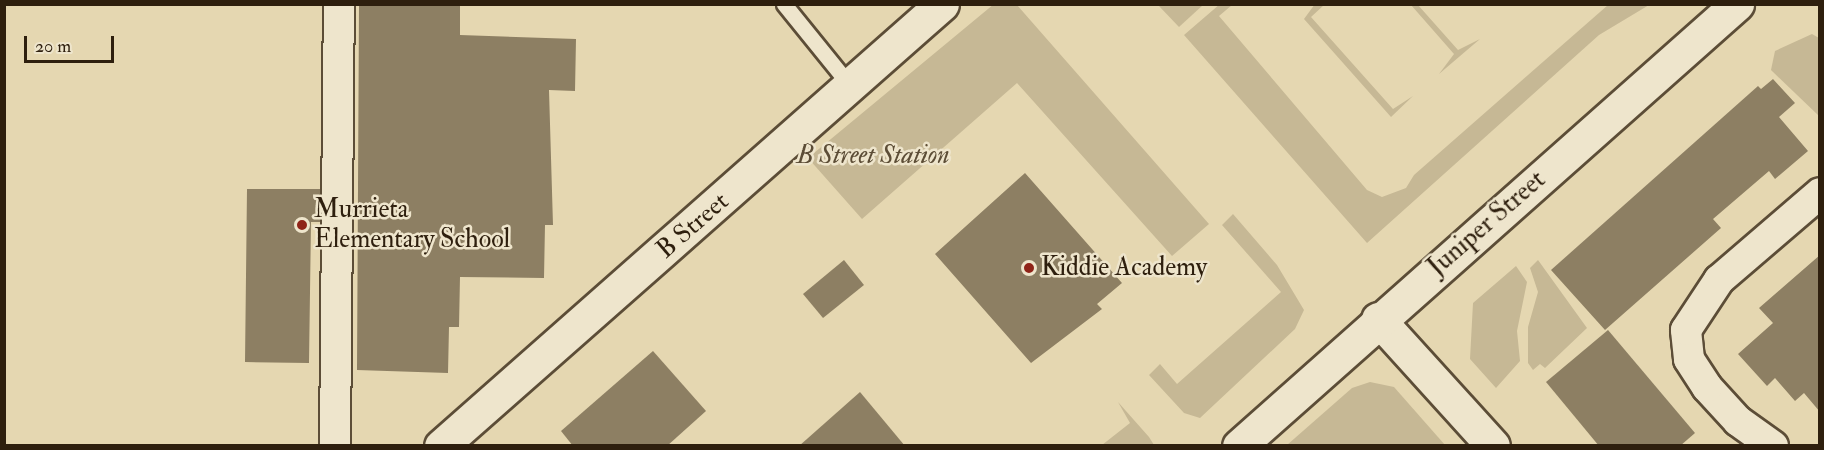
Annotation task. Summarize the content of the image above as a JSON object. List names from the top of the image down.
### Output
{
  "streets": {
    "street": ["Juniper Street", "B Street"]
  },
  "parks": ["B Street Station"],
  "places": ["Murrieta Elementary School", "Kiddie Academy"],
  "scale_bar": "20 m"
}
